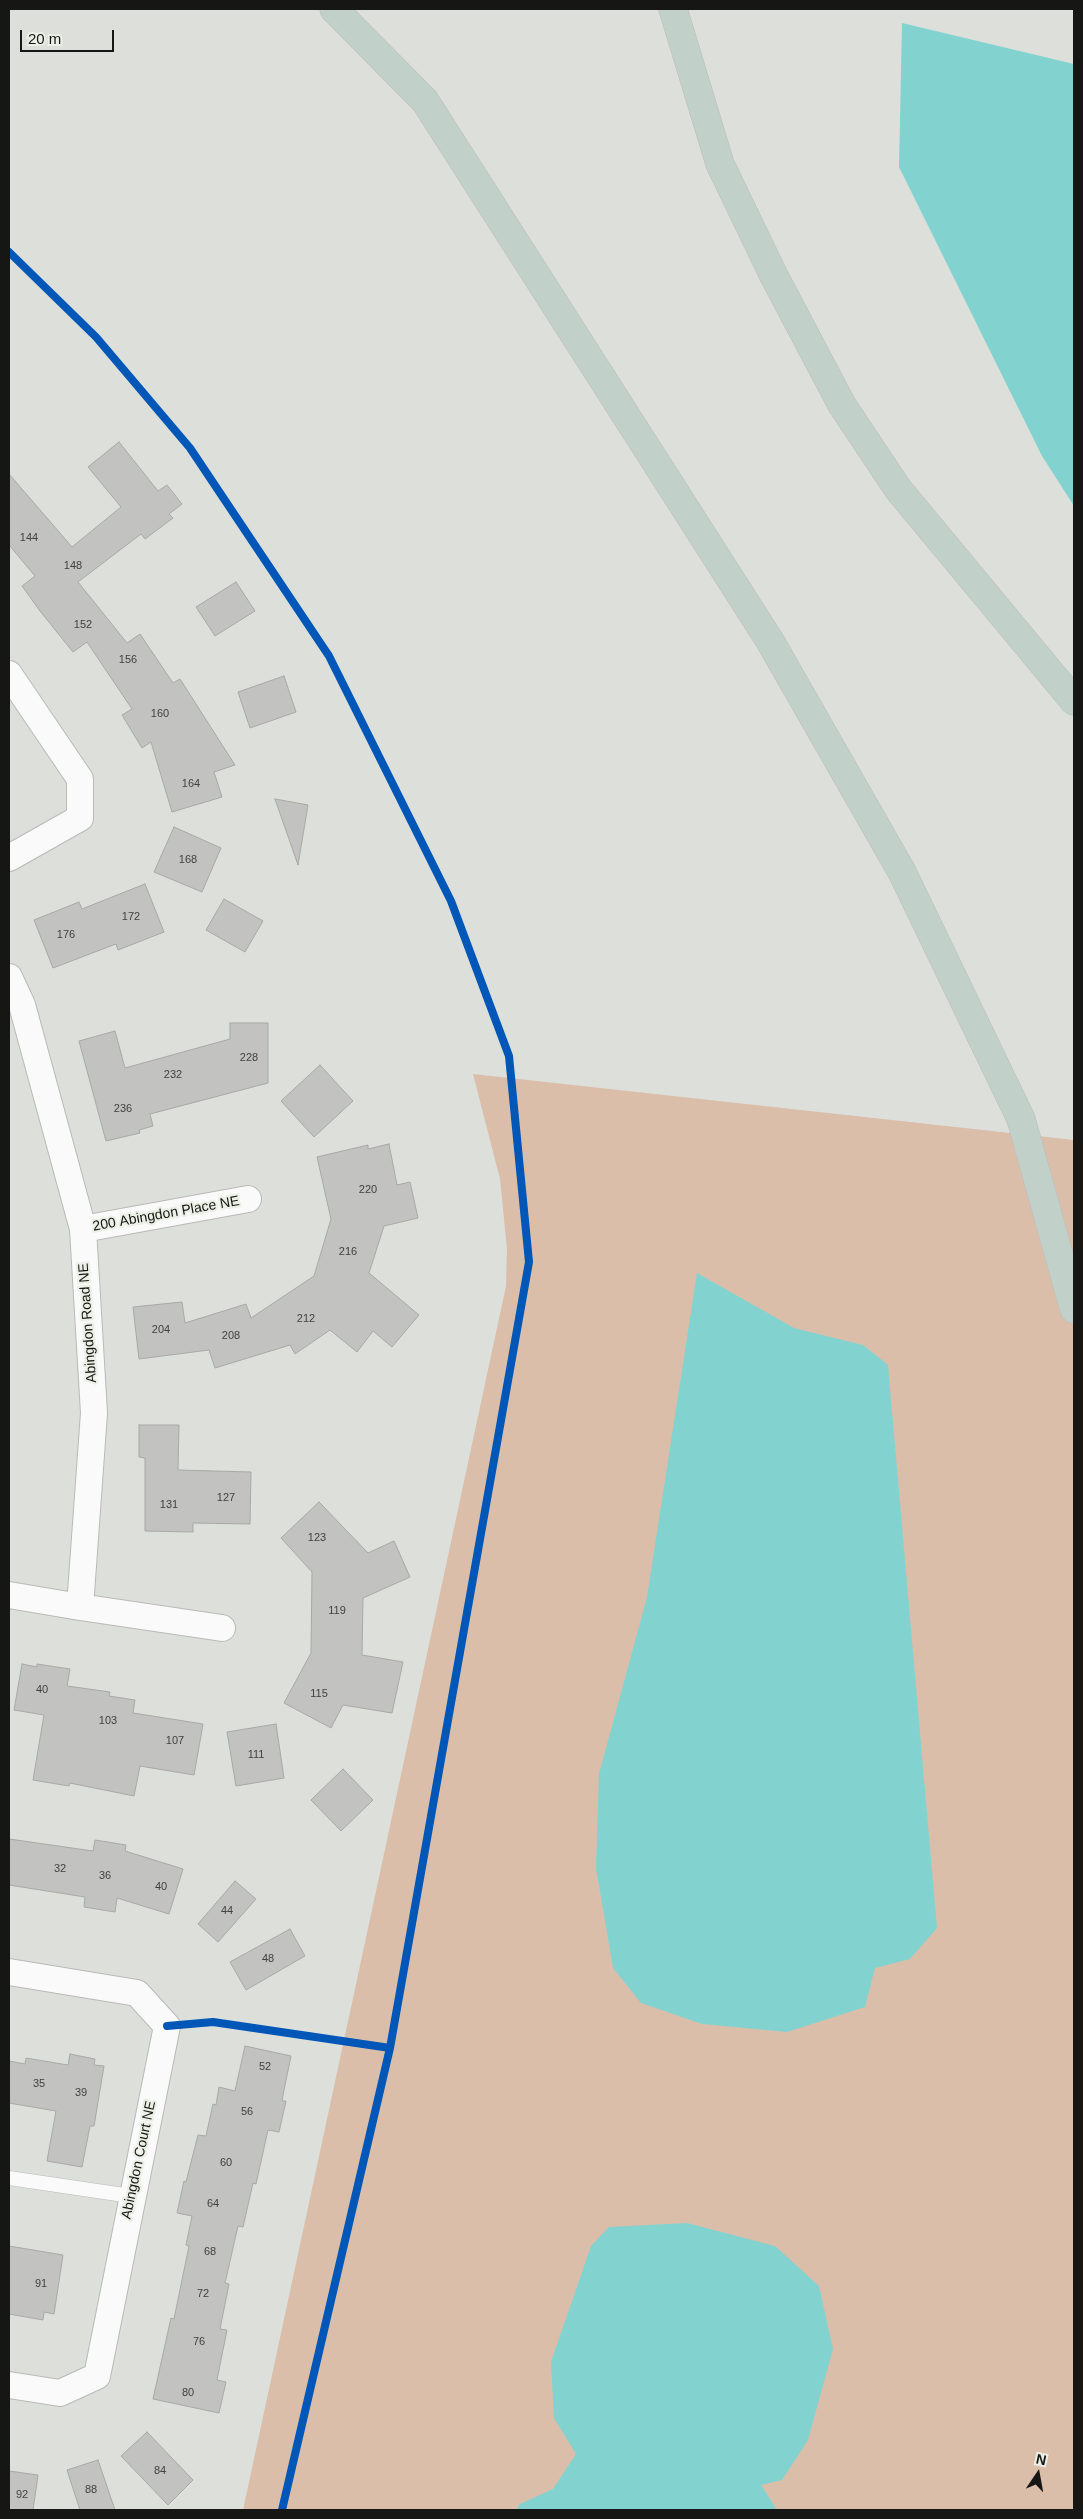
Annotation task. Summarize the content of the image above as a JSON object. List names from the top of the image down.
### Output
{
  "streets": {
    "street": ["200 Abingdon Place NE", "Abingdon Road NE", "Abingdon Court NE"]
  },
  "crossings": [
    ["200 Abingdon Place NE", "Abingdon Road NE"]
  ],
  "house_numbers": [
    "144",
    "148",
    "152",
    "156",
    "160",
    "164",
    "168",
    "172",
    "176",
    "228",
    "232",
    "236",
    "220",
    "216",
    "212",
    "204",
    "208",
    "127",
    "131",
    "123",
    "119",
    "40",
    "115",
    "103",
    "107",
    "111",
    "32",
    "36",
    "40",
    "44",
    "48",
    "52",
    "35",
    "39",
    "56",
    "60",
    "64",
    "68",
    "91",
    "72",
    "76",
    "80",
    "84",
    "88",
    "92"
  ],
  "scale_bar": "20 m",
  "north": "top"
}
